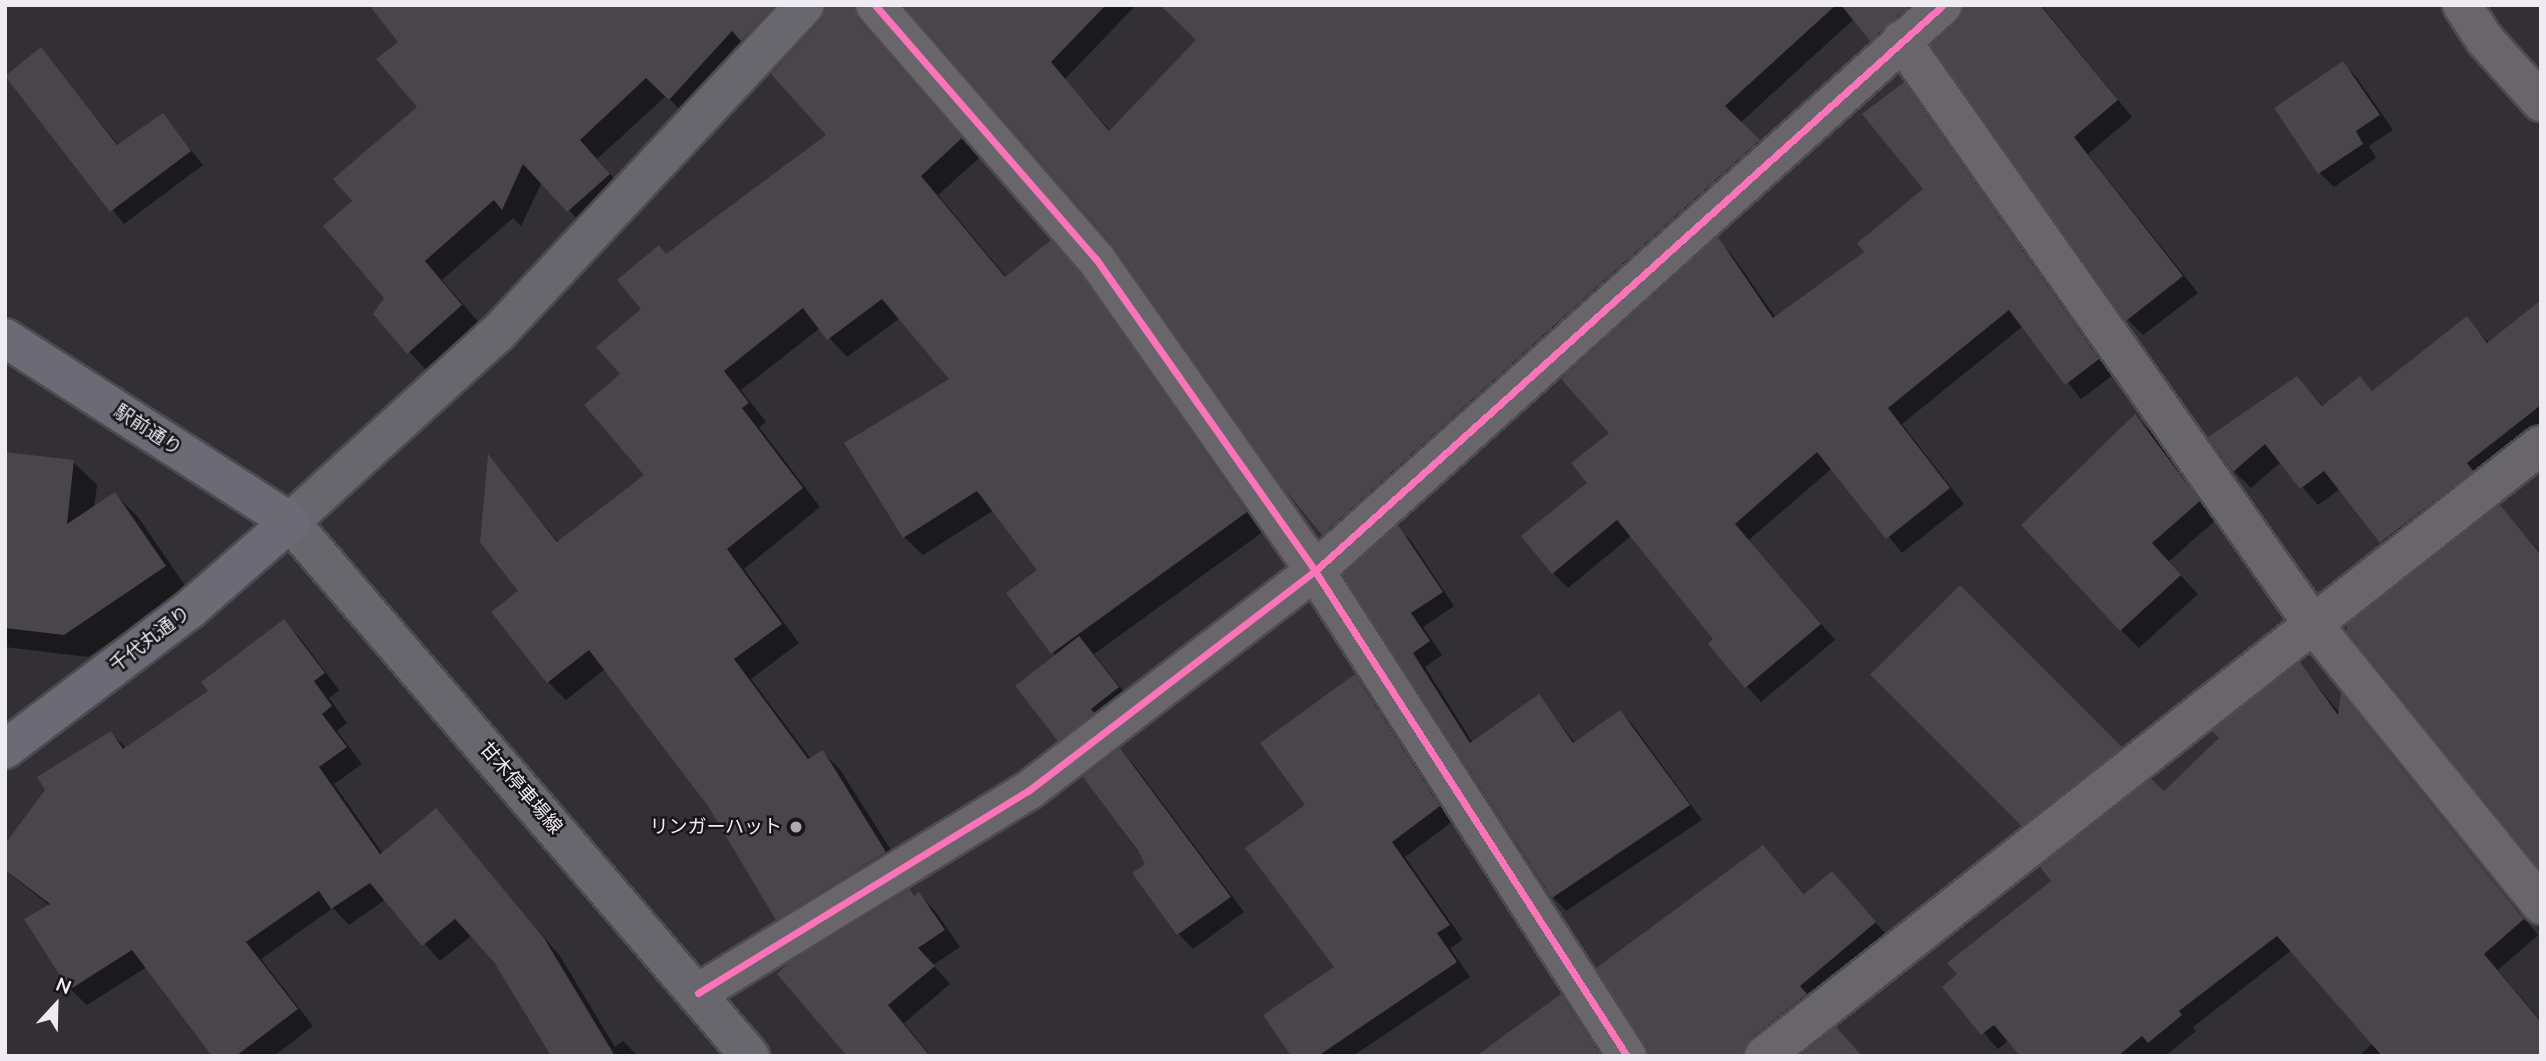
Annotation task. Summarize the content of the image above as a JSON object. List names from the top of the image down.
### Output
{
  "streets": {
    "highway": ["駅前通り", "千代丸通り"],
    "street": ["甘木停車場線"]
  },
  "crossings": [
    ["駅前通り", "千代丸通り"],
    ["駅前通り", "甘木停車場線"],
    ["千代丸通り", "甘木停車場線"]
  ],
  "places": ["リンガーハット"],
  "north": "top"
}
